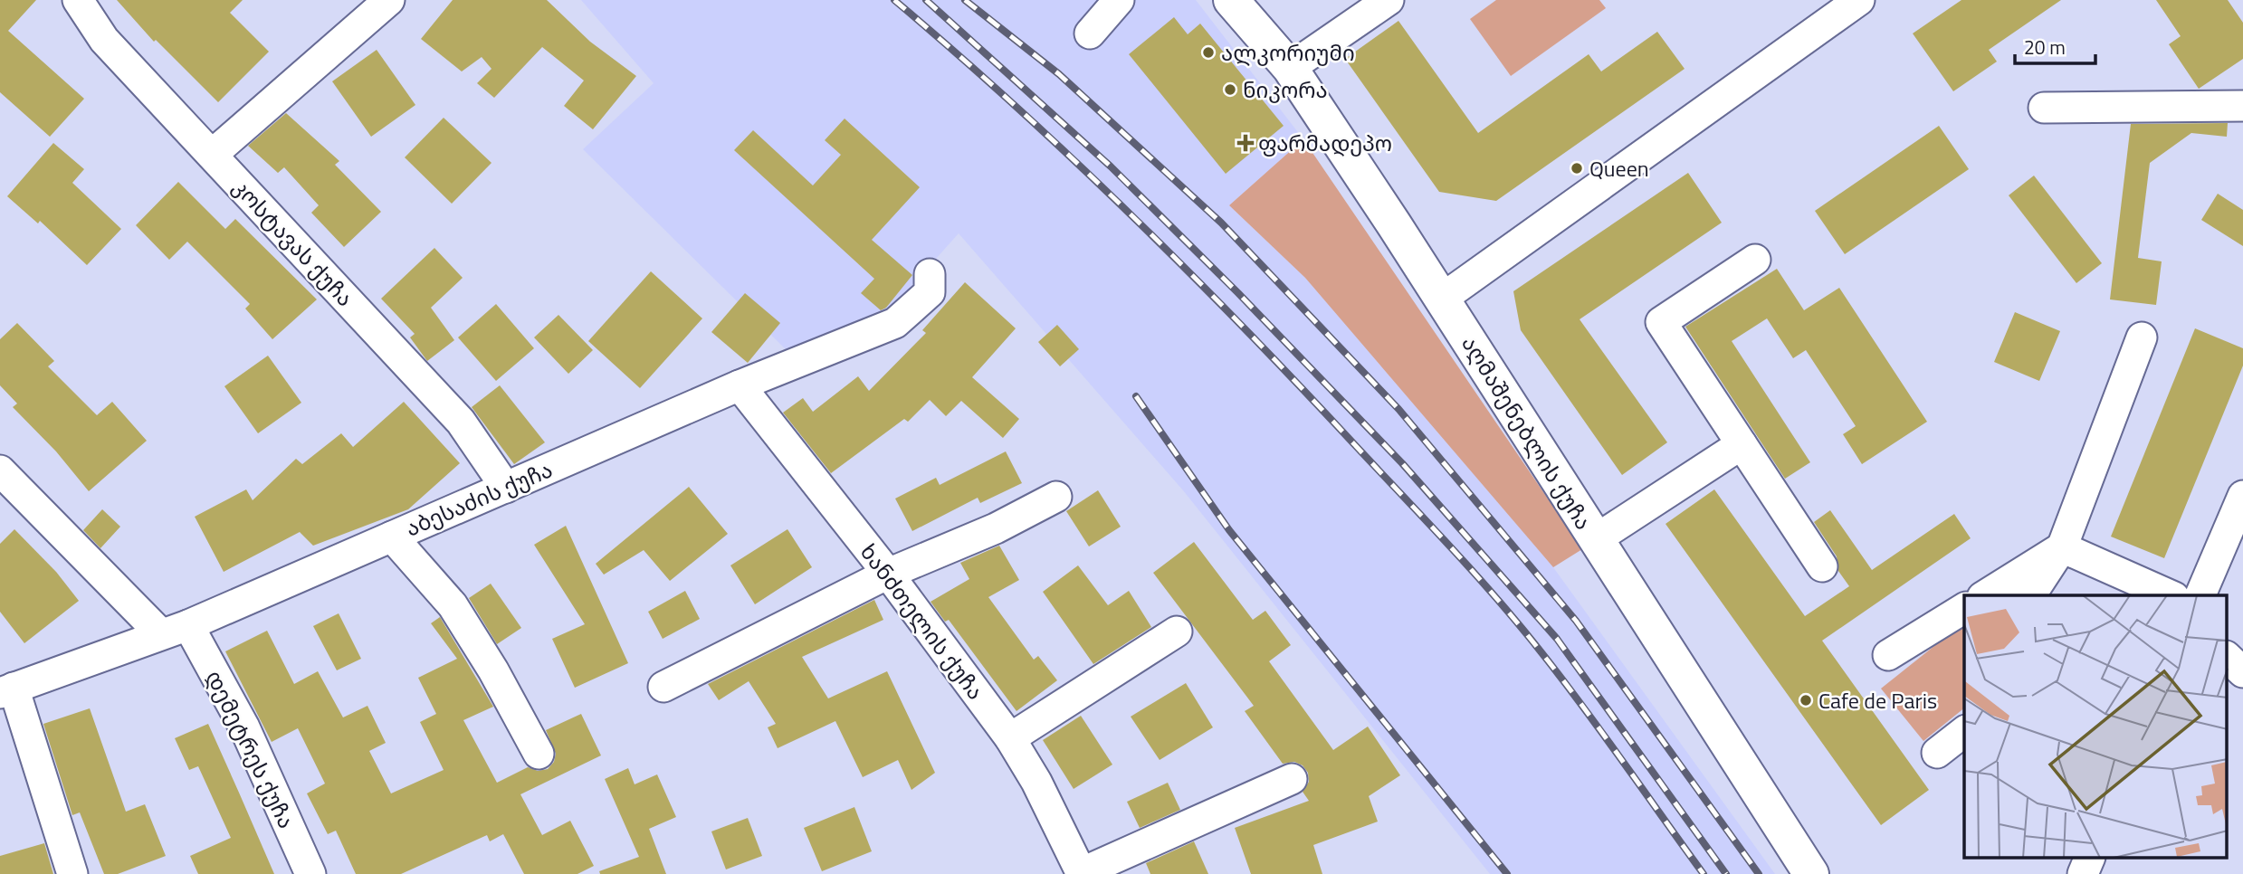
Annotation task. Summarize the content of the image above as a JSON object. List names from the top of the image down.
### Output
{
  "streets": {
    "main road": ["აღმაშენებლის ქუჩა"],
    "street": [
      "კოსტავას ქუჩა",
      "აბესაძის ქუჩა",
      "ხანძთელის ქუჩა",
      "დემეტრეს ქუჩა"
    ]
  },
  "crossings": [
    ["კოსტავას ქუჩა", "აბესაძის ქუჩა"],
    ["აბესაძის ქუჩა", "ხანძთელის ქუჩა"],
    ["აბესაძის ქუჩა", "დემეტრეს ქუჩა"]
  ],
  "places": {
    "other": [
      "ალკორიუმი",
      "ნიკორა",
      "Queen",
      "Cafe de Paris"
    ],
    "health": ["ფარმადეპო"]
  },
  "scale_bar": "20 m"
}
